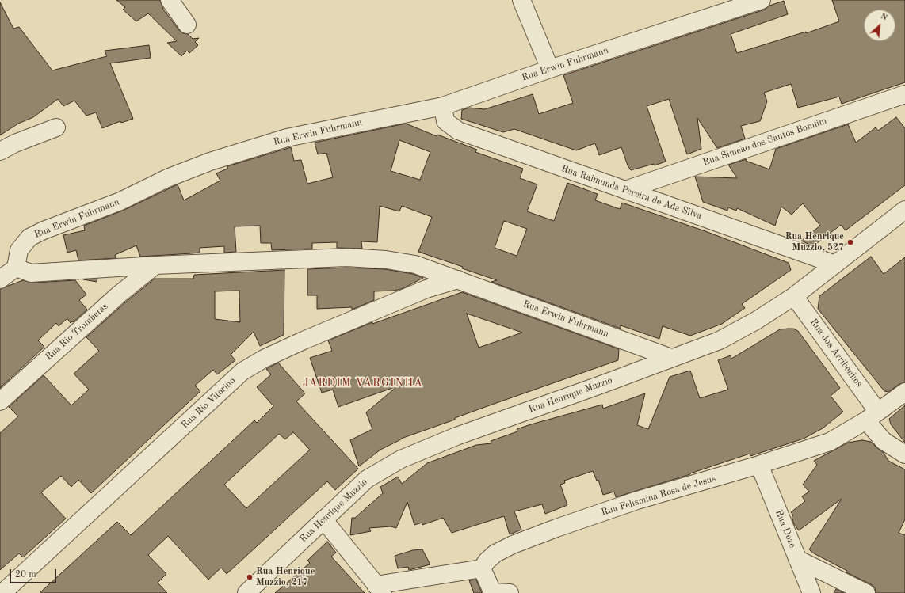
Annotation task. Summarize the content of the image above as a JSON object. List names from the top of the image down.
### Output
{
  "streets": {
    "street": [
      "Rua Erwin Fuhrmann",
      "Rua Simeão dos Santos Bomfim",
      "Rua Raimunda Pereira de Ada Silva",
      "Rua Rio Trombetas",
      "Rua dos Arribenhos",
      "Rua Henrique Muzzio",
      "Rua Rio Vitorino",
      "Rua Felismina Rosa de Jesus",
      "Rua Doze"
    ]
  },
  "crossings": [
    ["Rua Erwin Fuhrmann", "Rua Raimunda Pereira de Ada Silva"],
    ["Rua Erwin Fuhrmann", "Rua Rio Trombetas"],
    ["Rua Erwin Fuhrmann", "Rua Henrique Muzzio"],
    ["Rua Erwin Fuhrmann", "Rua Rio Vitorino"],
    ["Rua Simeão dos Santos Bomfim", "Rua Raimunda Pereira de Ada Silva"],
    ["Rua Raimunda Pereira de Ada Silva", "Rua Henrique Muzzio"],
    ["Rua dos Arribenhos", "Rua Henrique Muzzio"],
    ["Rua dos Arribenhos", "Rua Felismina Rosa de Jesus"],
    ["Rua Felismina Rosa de Jesus", "Rua Doze"]
  ],
  "districts": ["JARDIM VARGINHA"],
  "places": ["Rua Henrique Muzzio, 527", "Rua Henrique Muzzio, 217"],
  "scale_bar": "20 m",
  "north": "top right"
}
